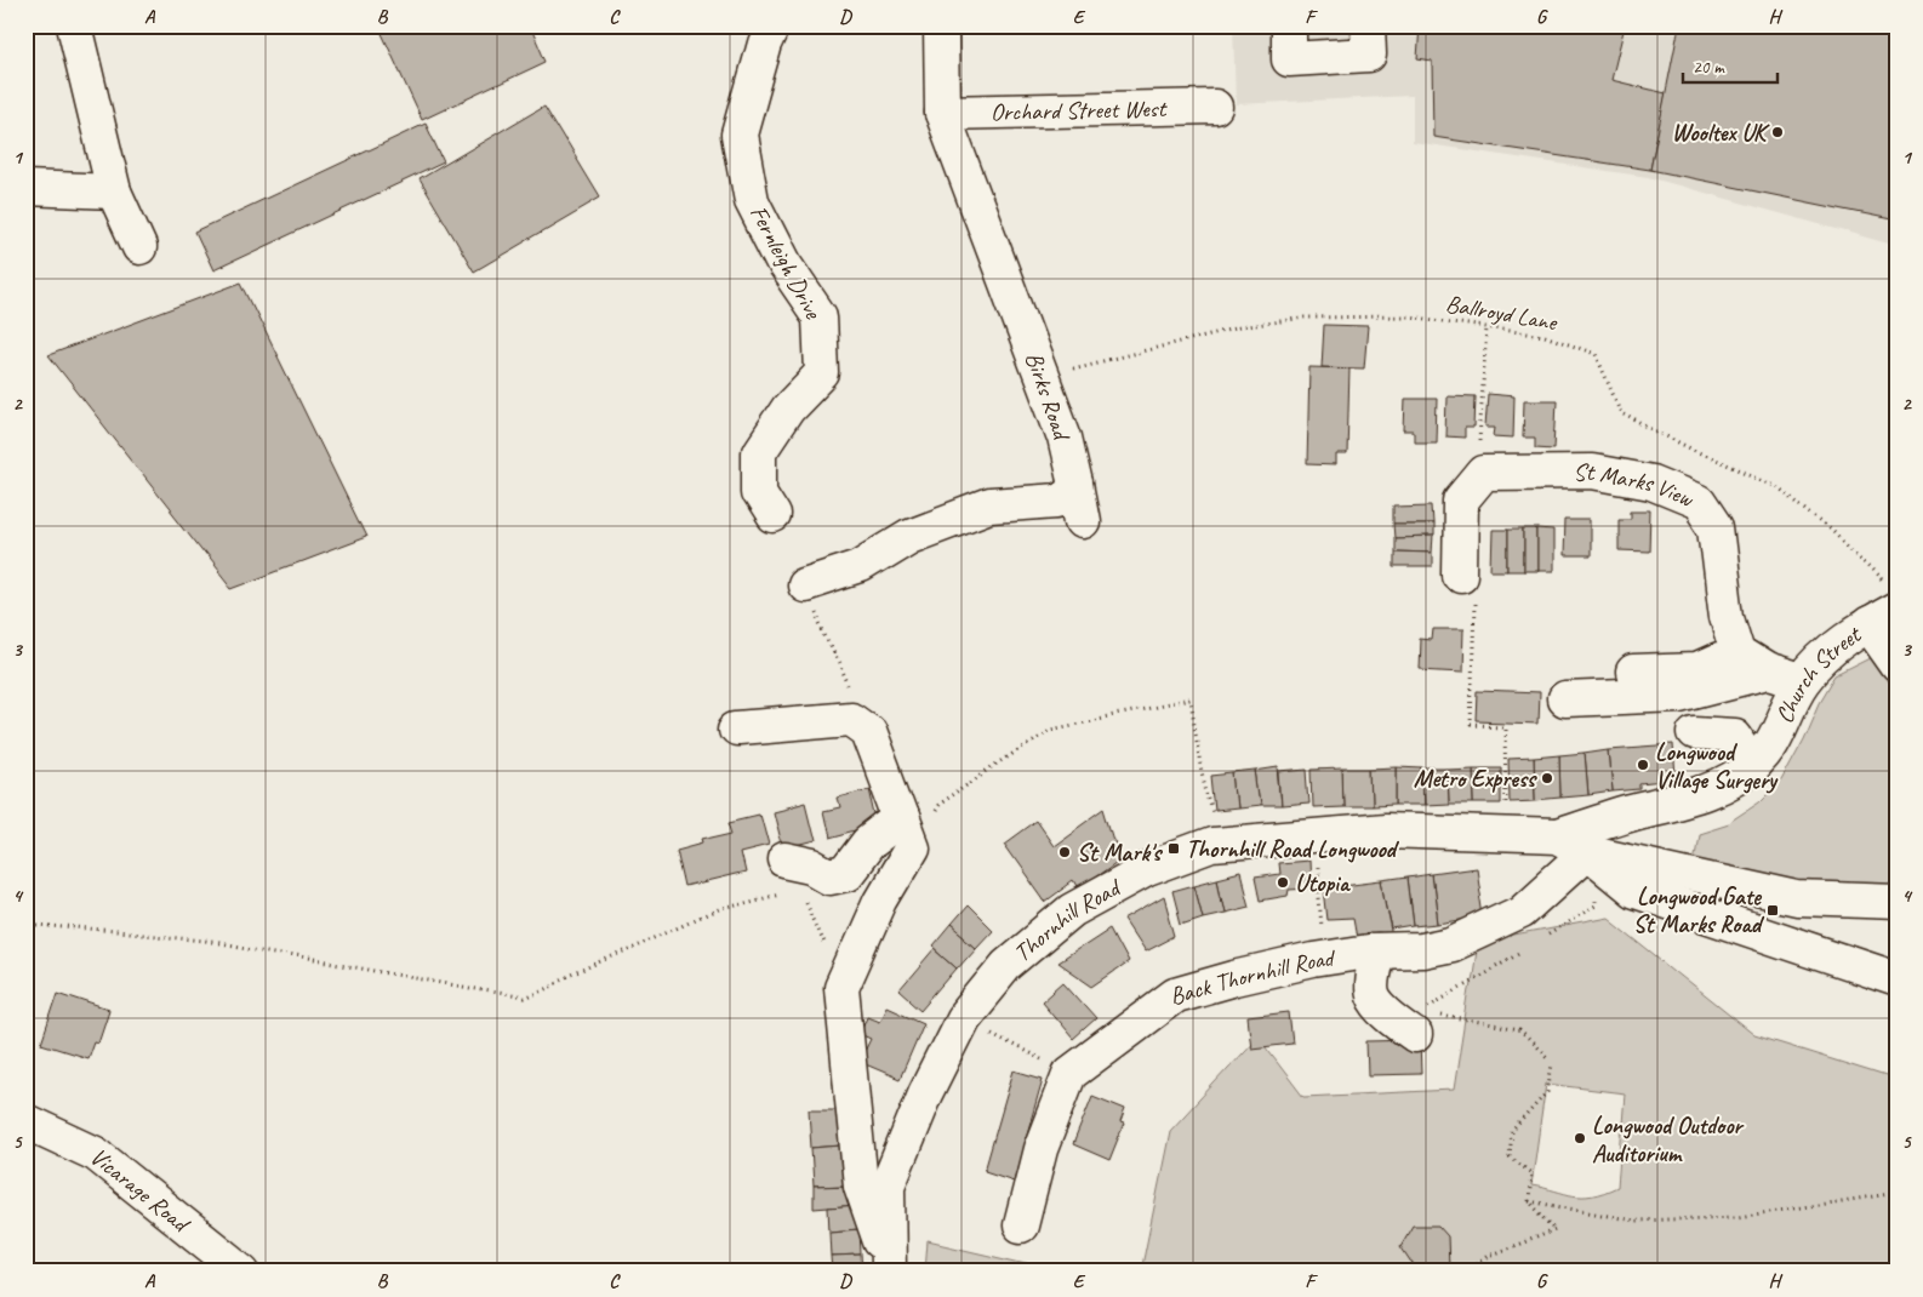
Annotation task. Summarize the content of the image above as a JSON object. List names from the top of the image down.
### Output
{
  "streets": {
    "street": [
      "Orchard Street West",
      "Fernleigh Drive",
      "Birks Road",
      "St Marks View",
      "Church Street",
      "Thornhill Road",
      "Back Thornhill Road",
      "Vicarage Road"
    ],
    "path": ["Ballroyd Lane"]
  },
  "crossings": [
    ["Orchard Street West", "Birks Road"],
    ["Ballroyd Lane", "Birks Road"],
    ["Ballroyd Lane", "Church Street"],
    ["Church Street", "Thornhill Road"],
    ["Thornhill Road", "Back Thornhill Road"]
  ],
  "places": {
    "other": [
      "Wooltex UK",
      "Longwood Village Surgery",
      "Metro Express",
      "St Mark's",
      "Utopia",
      "Longwood Outdoor Auditorium"
    ],
    "transit": ["Thornhill Road Longwood", "Longwood Gate St Marks Road"]
  },
  "scale_bar": "20 m",
  "grid": {
    "columns": [
      "A",
      "B",
      "C",
      "D",
      "E",
      "F",
      "G",
      "H"
    ],
    "rows": [
      "1",
      "2",
      "3",
      "4",
      "5"
    ]
  }
}
